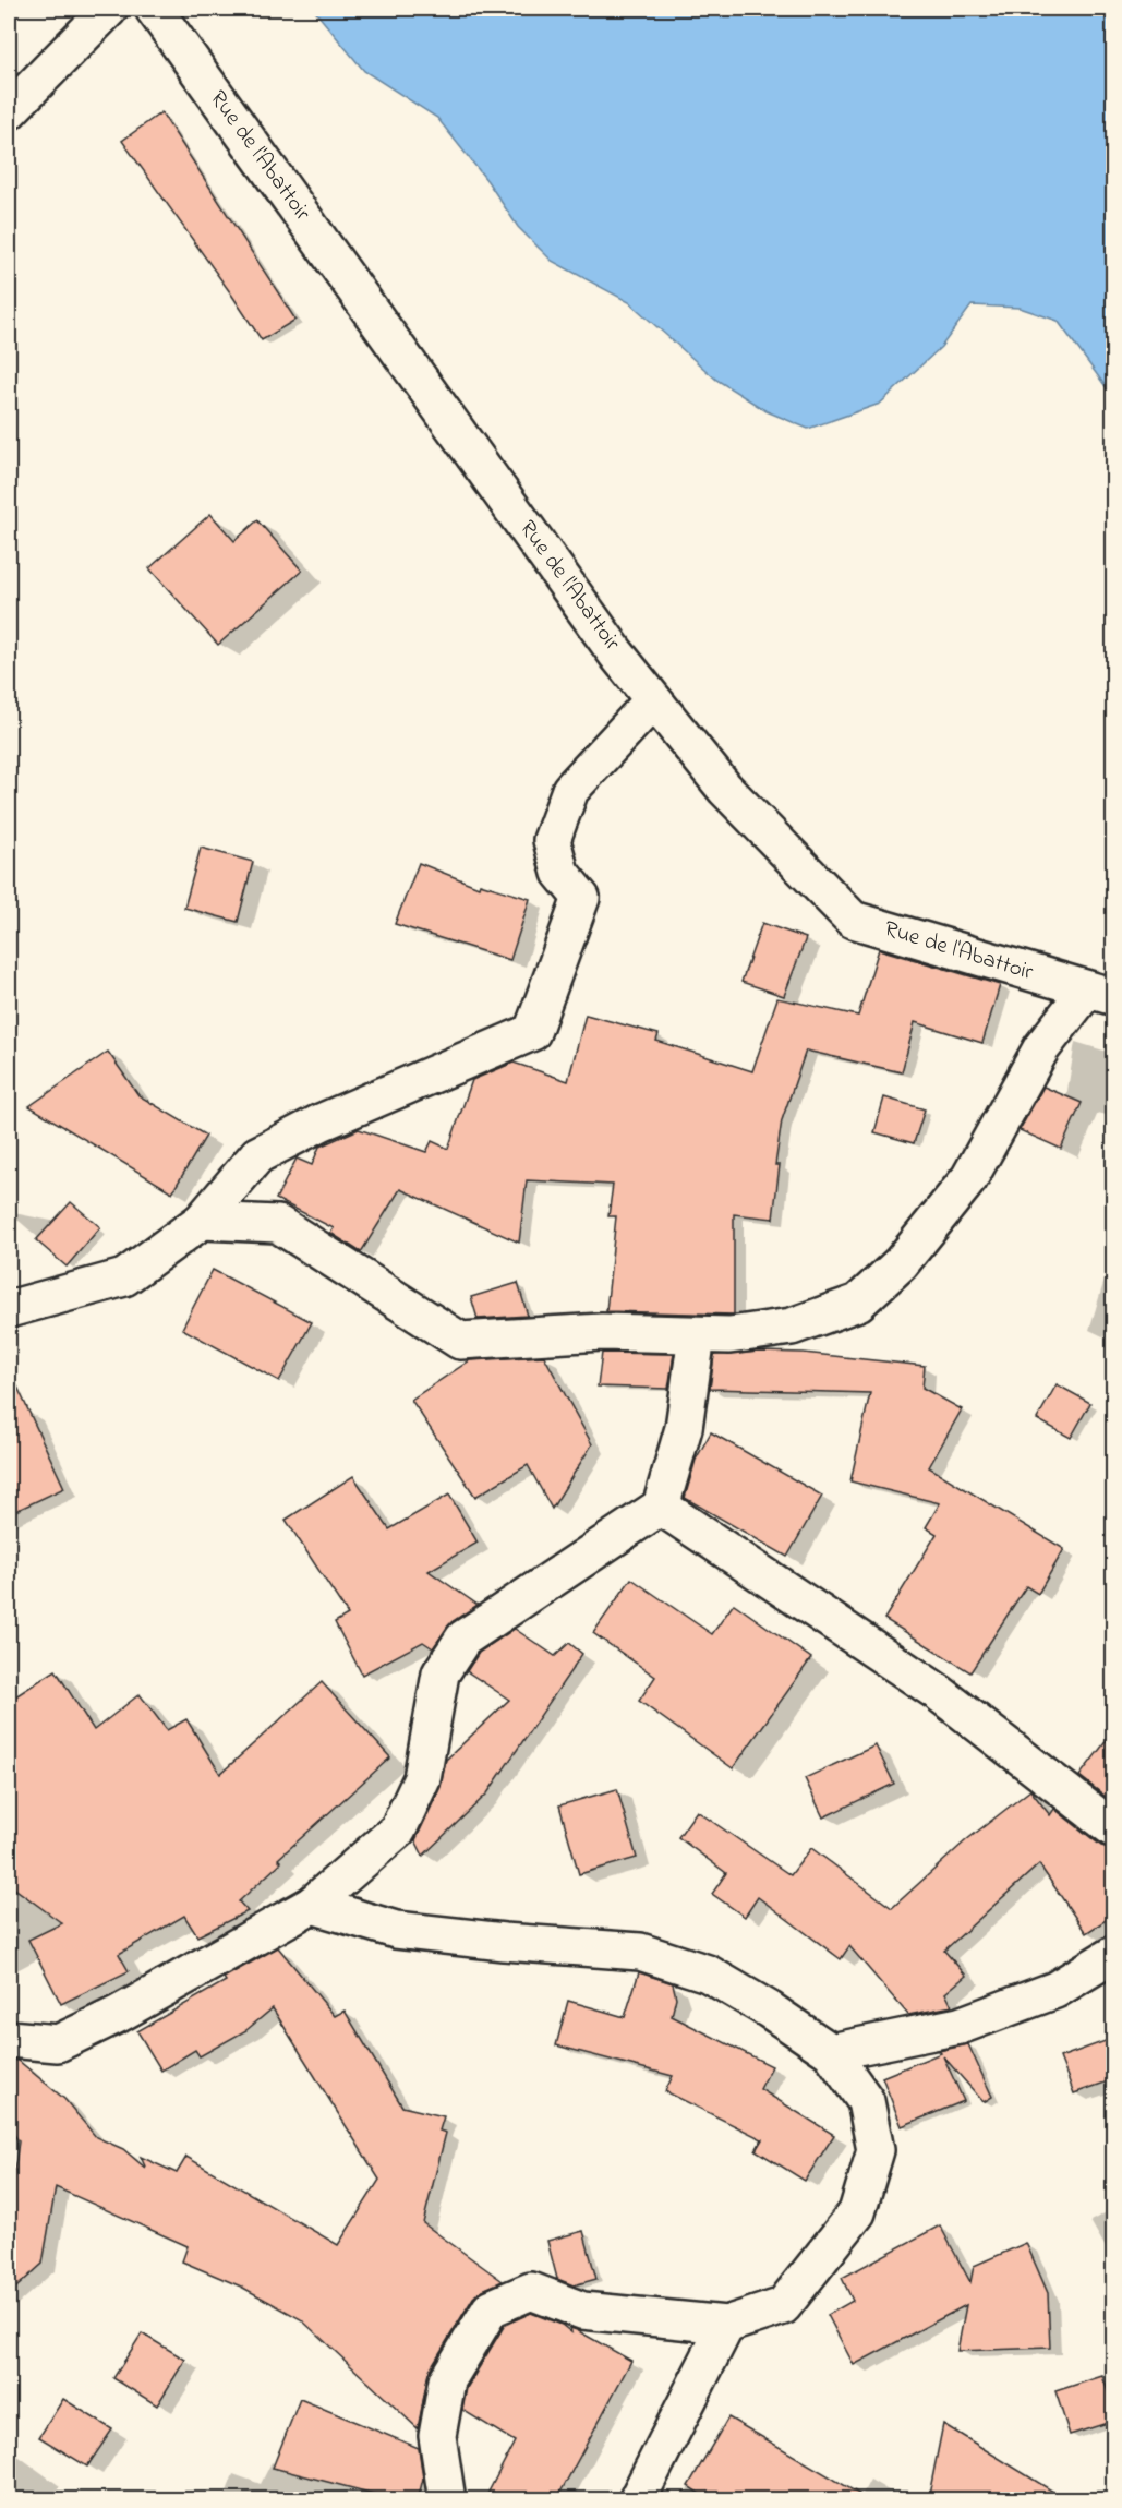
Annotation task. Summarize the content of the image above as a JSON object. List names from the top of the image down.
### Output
{
  "streets": {
    "street": ["Rue de l'Abattoir"]
  }
}
